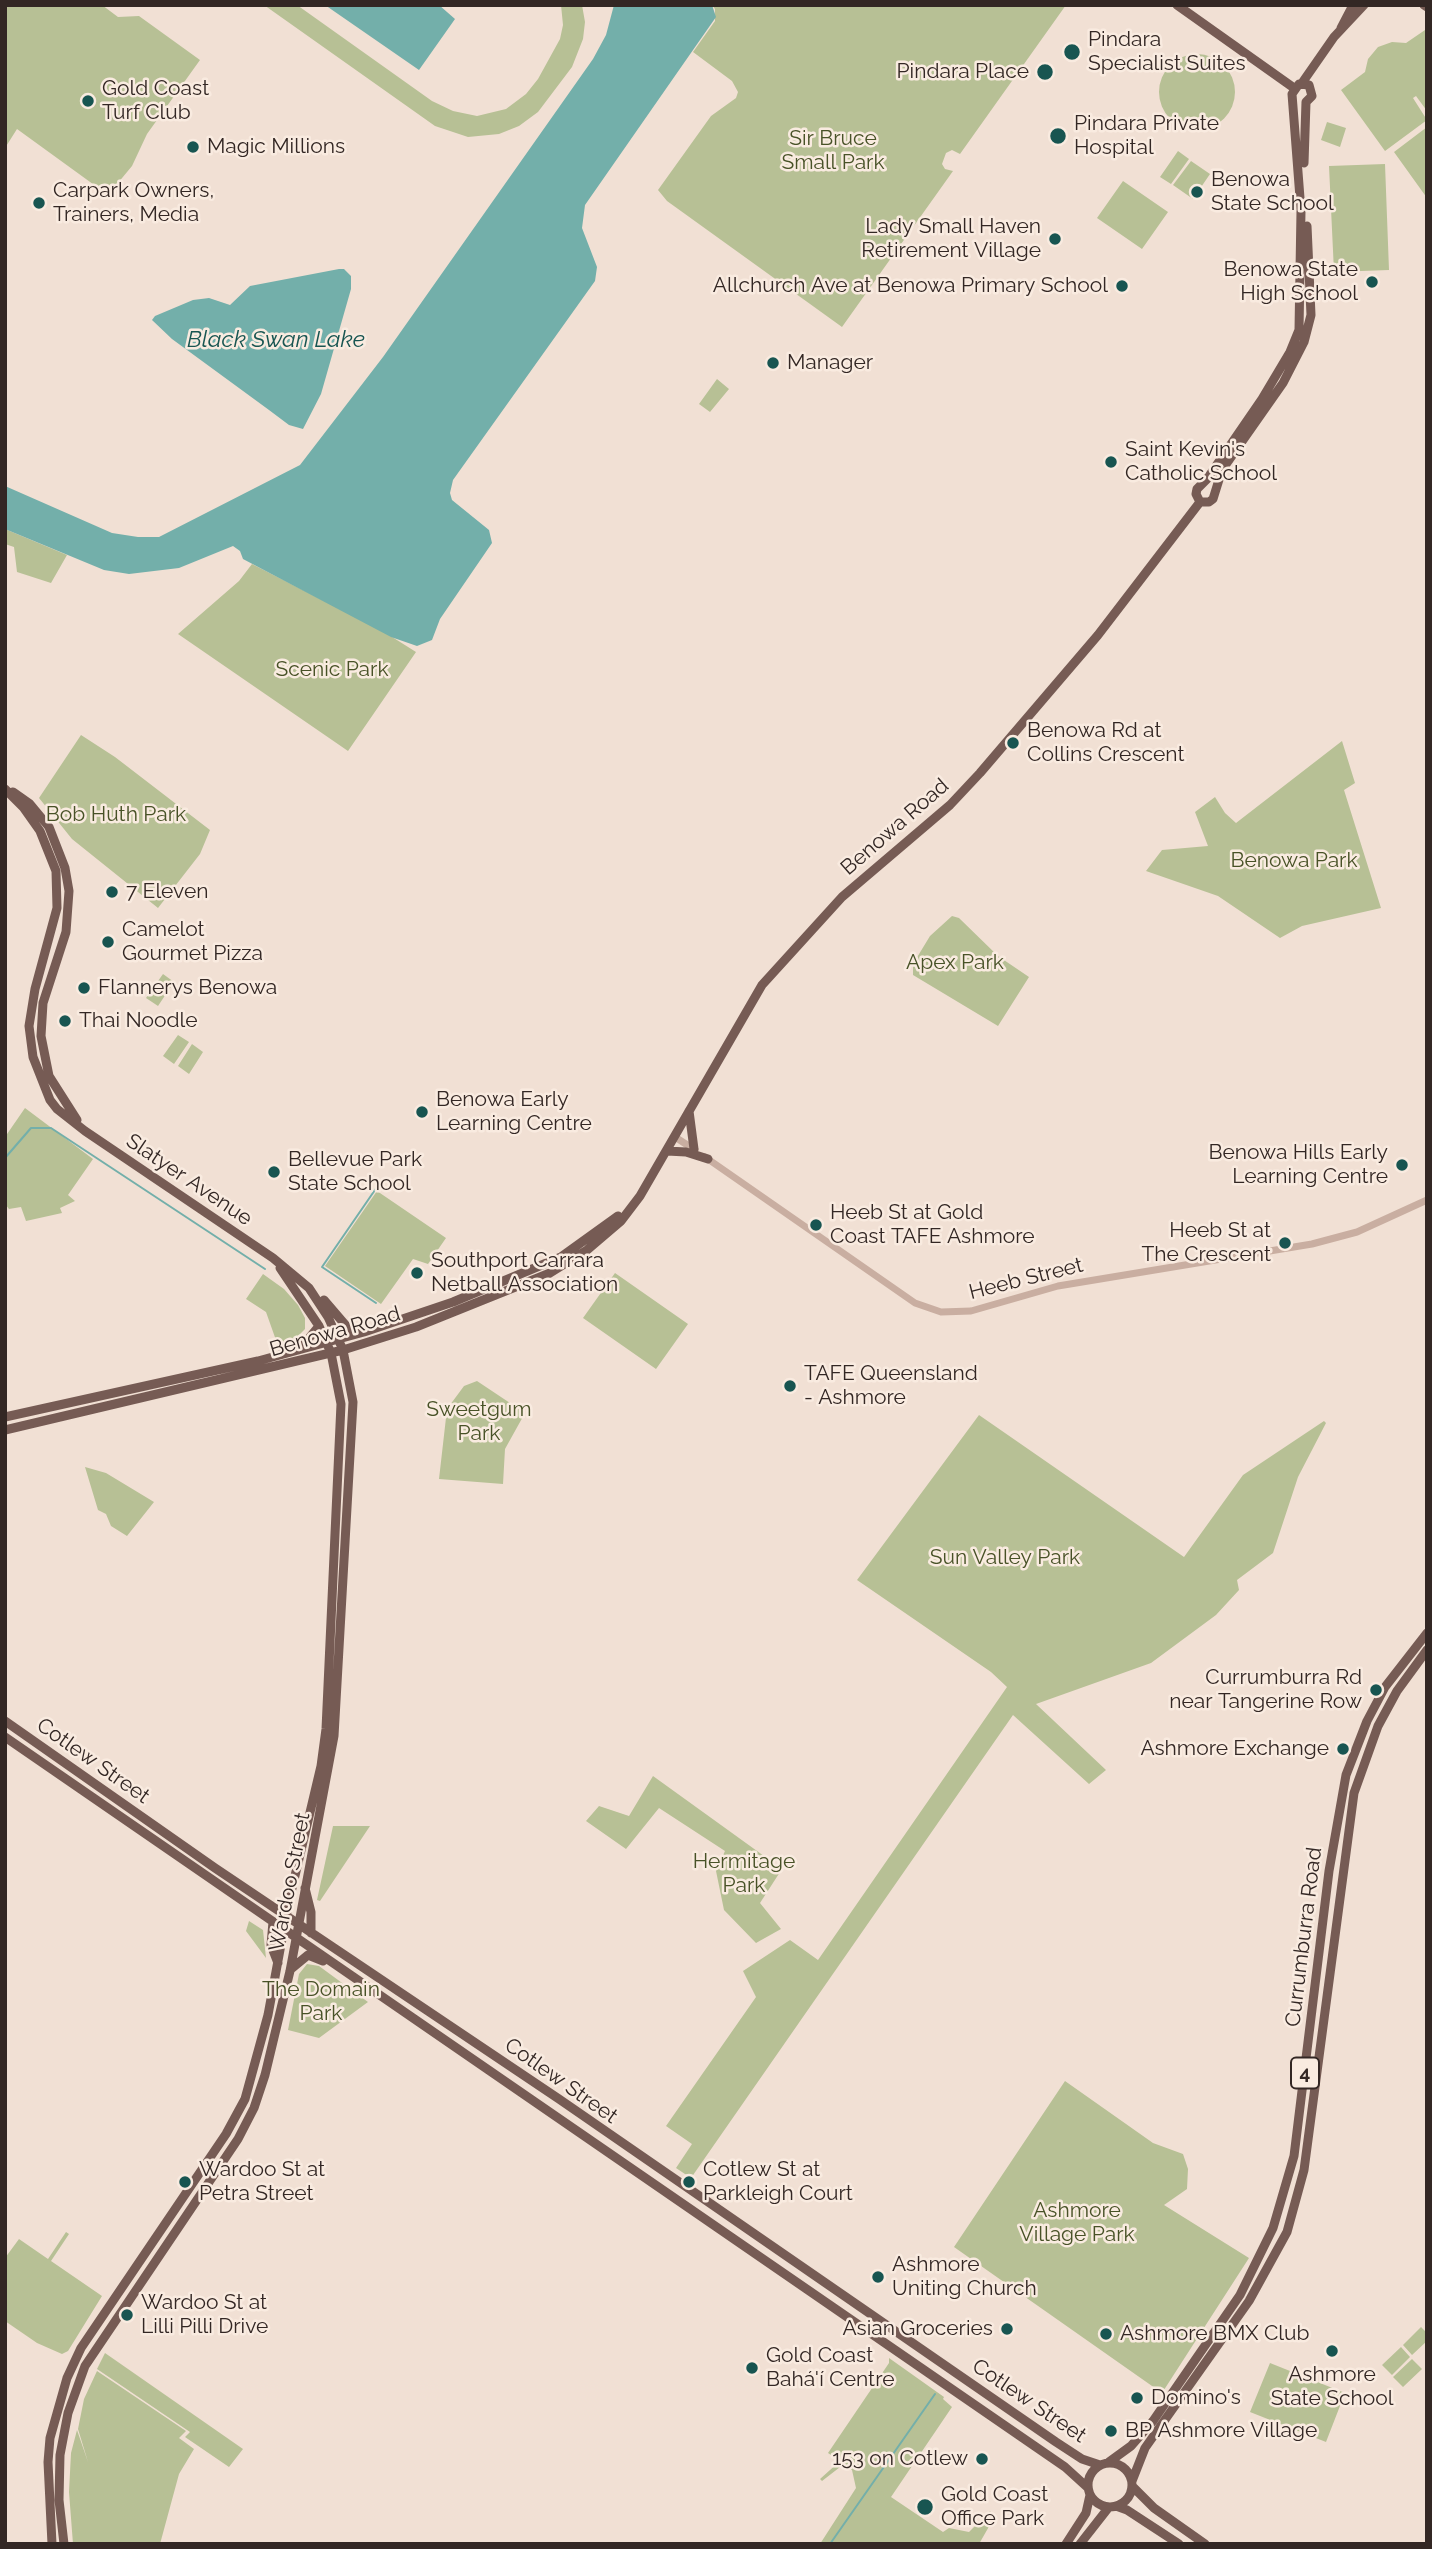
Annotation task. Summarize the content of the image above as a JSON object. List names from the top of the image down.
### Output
{
  "streets": {
    "main road": [
      "Benowa Road",
      "Slatyer Avenue",
      "Cotlew Street",
      "Wardoo Street",
      "Currumburra Road",
      "4"
    ],
    "street": ["Heeb Street"]
  },
  "crossings": [
    ["Benowa Road", "Slatyer Avenue"],
    ["Benowa Road", "Heeb Street"],
    ["Benowa Road", "Wardoo Street"],
    ["Slatyer Avenue", "Wardoo Street"],
    ["Cotlew Street", "Wardoo Street"],
    ["Cotlew Street", "Currumburra Road"],
    ["Cotlew Street", "4"],
    ["Currumburra Road", "4"]
  ],
  "water": ["Black Swan Lake"],
  "parks": [
    "Sir Bruce Small Park",
    "Scenic Park",
    "Bob Huth Park",
    "Benowa Park",
    "Apex Park",
    "Sweetgum Park",
    "Sun Valley Park",
    "Hermitage Park",
    "The Domain Park",
    "Ashmore Village Park"
  ],
  "places": [
    "Pindara Specialist Suites",
    "Pindara Place",
    "Gold Coast Turf Club",
    "Pindara Private Hospital",
    "Magic Millions",
    "Benowa State School",
    "Carpark Owners, Trainers, Media",
    "Lady Small Haven Retirement Village",
    "Benowa State High School",
    "Allchurch Ave at Benowa Primary School",
    "Manager",
    "Saint Kevin's Catholic School",
    "Benowa Rd at Collins Crescent",
    "7 Eleven",
    "Camelot Gourmet Pizza",
    "Flannerys Benowa",
    "Thai Noodle",
    "Benowa Early Learning Centre",
    "Benowa Hills Early Learning Centre",
    "Bellevue Park State School",
    "Heeb St at Gold Coast TAFE Ashmore",
    "Heeb St at The Crescent",
    "Southport Carrara Netball Association",
    "TAFE Queensland - Ashmore",
    "Currumburra Rd near Tangerine Row",
    "Ashmore Exchange",
    "Wardoo St at Petra Street",
    "Cotlew St at Parkleigh Court",
    "Ashmore Uniting Church",
    "Wardoo St at Lilli Pilli Drive",
    "Asian Groceries",
    "Ashmore BMX Club",
    "Ashmore State School",
    "Gold Coast Bahá'í Centre",
    "Domino's",
    "BP Ashmore Village",
    "153 on Cotlew",
    "Gold Coast Office Park"
  ]
}
